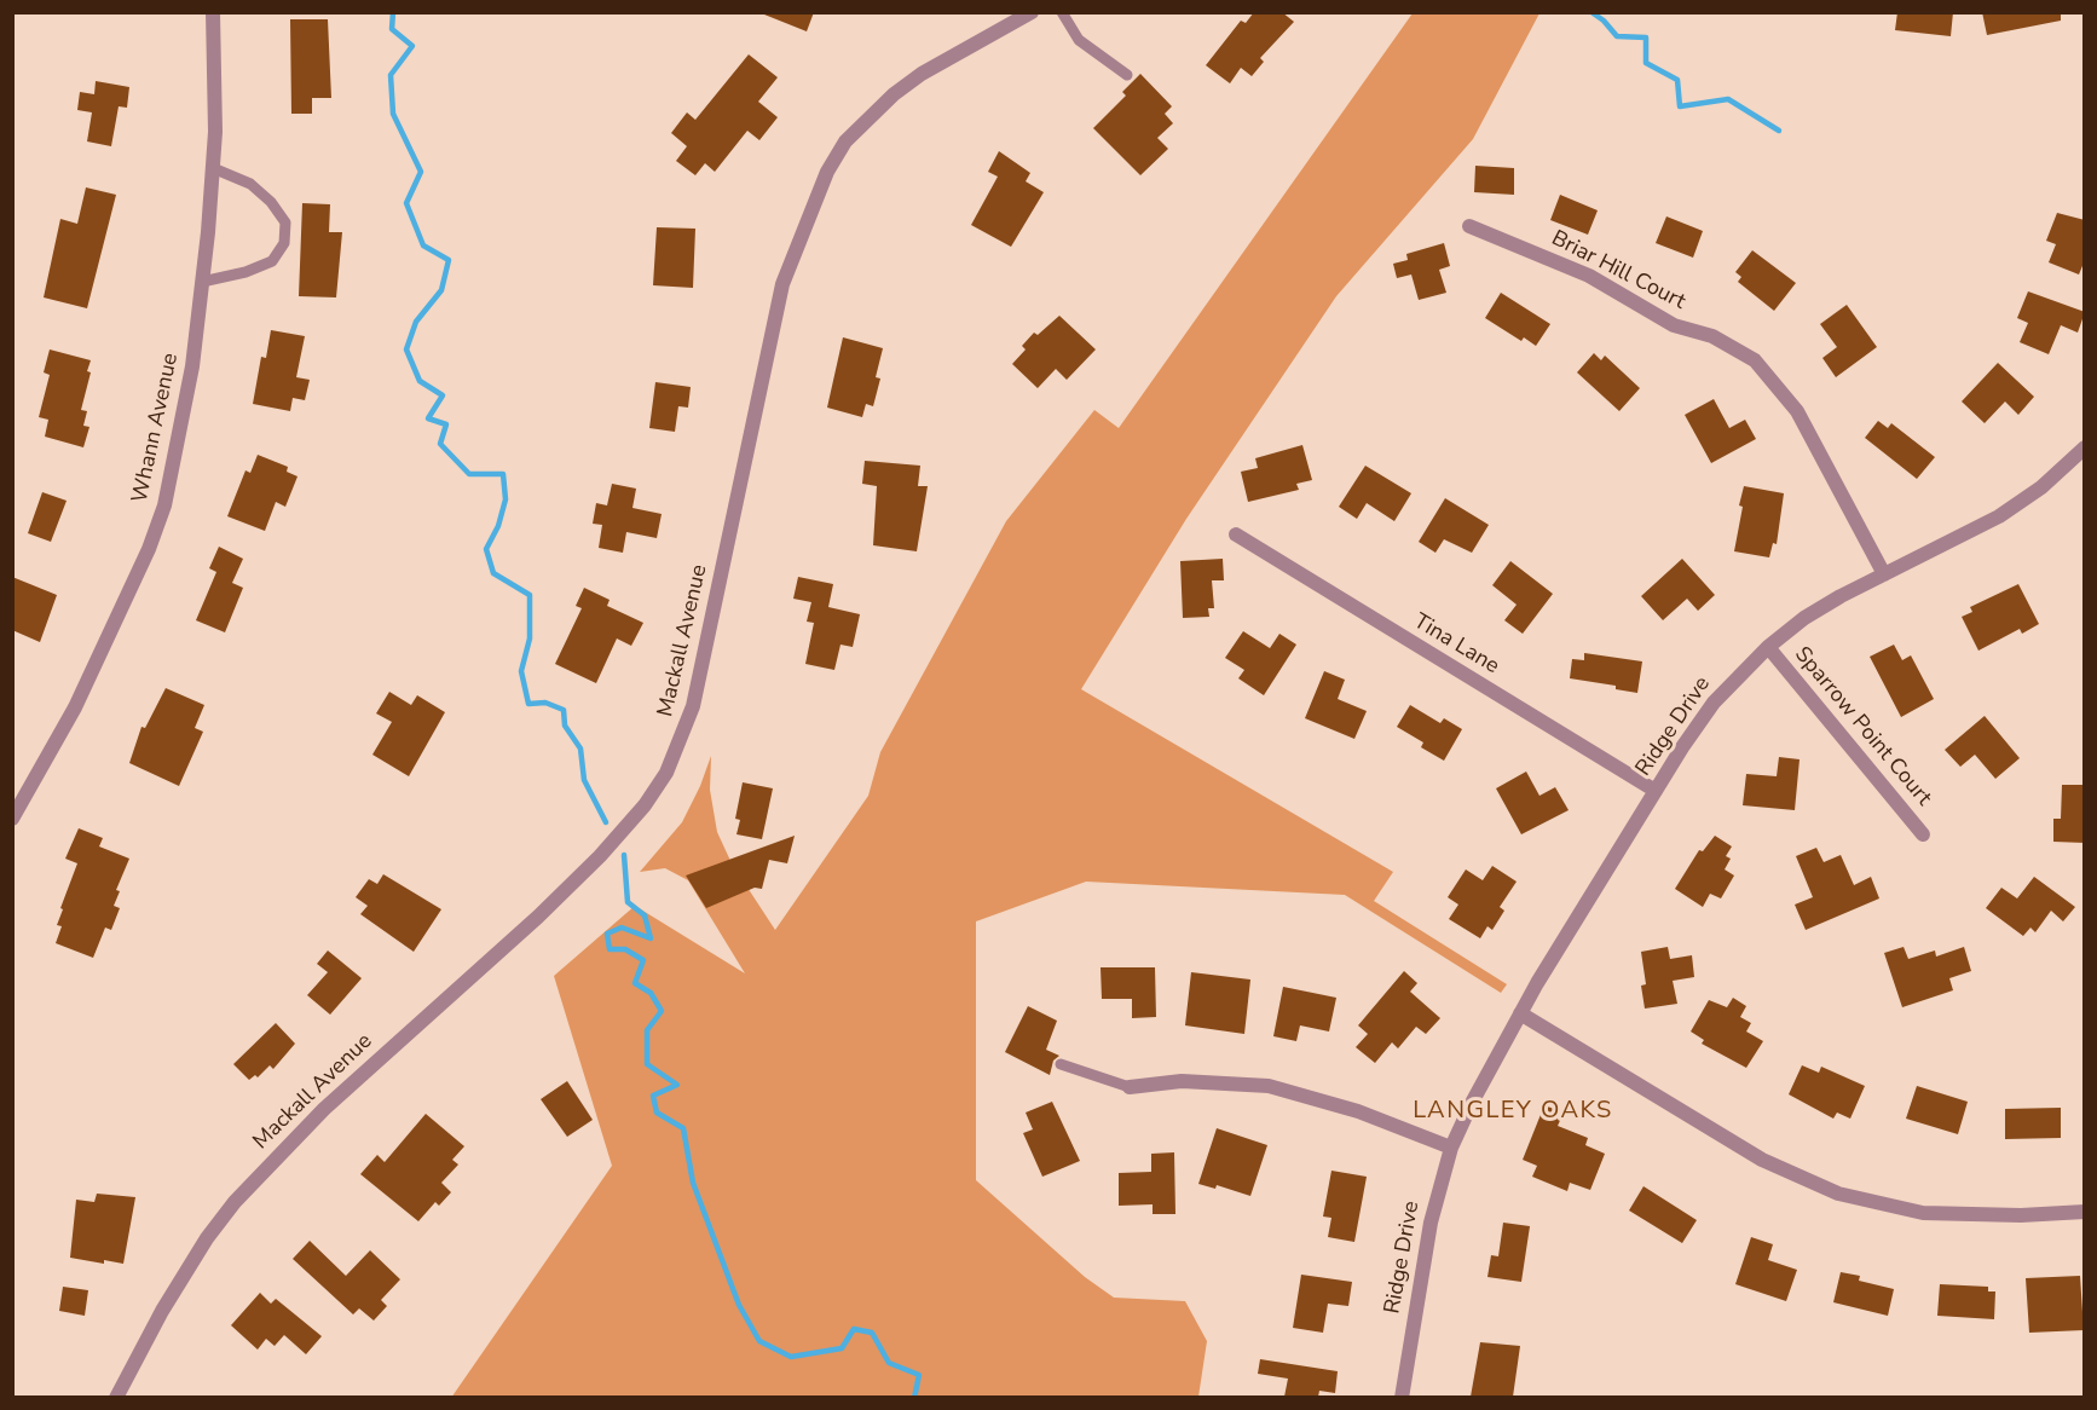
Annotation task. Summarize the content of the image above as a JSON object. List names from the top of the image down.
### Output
{
  "streets": {
    "street": [
      "Briar Hill Court",
      "Whann Avenue",
      "Mackall Avenue",
      "Tina Lane",
      "Ridge Drive",
      "Sparrow Point Court"
    ]
  },
  "crossings": [
    ["Briar Hill Court", "Ridge Drive"],
    ["Tina Lane", "Ridge Drive"],
    ["Ridge Drive", "Sparrow Point Court"]
  ],
  "districts": ["LANGLEY OAKS"]
}
